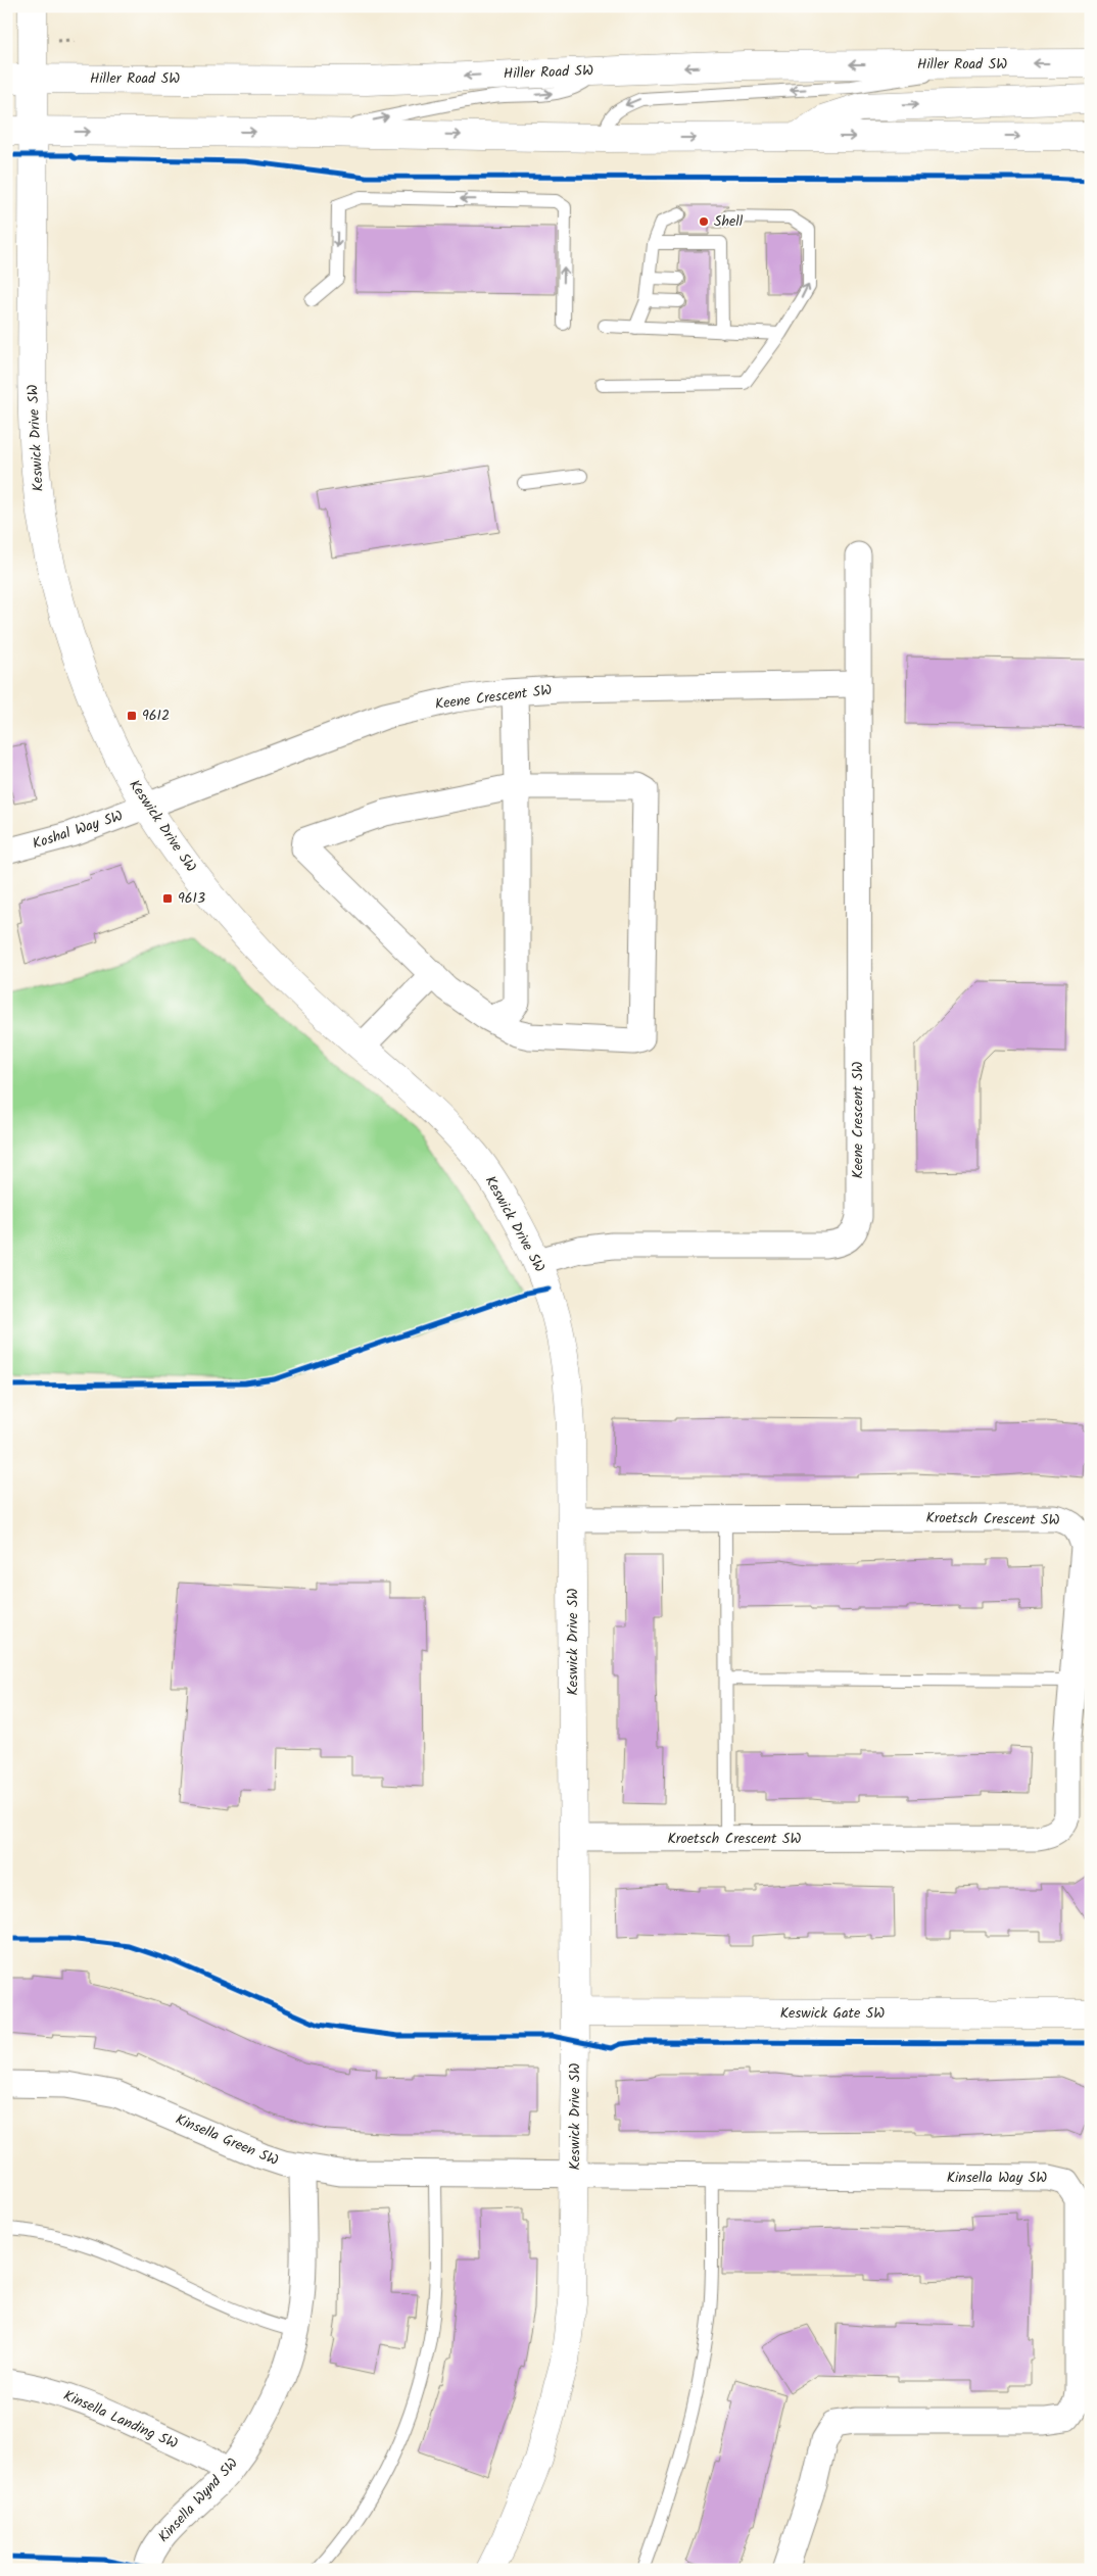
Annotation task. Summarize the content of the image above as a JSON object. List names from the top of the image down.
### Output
{
  "streets": {
    "street": [
      "Hiller Road SW",
      "Keswick Drive SW",
      "Keene Crescent SW",
      "Koshal Way SW",
      "Kroetsch Crescent SW",
      "Keswick Gate SW",
      "Kinsella Green SW",
      "Kinsella Way SW",
      "Kinsella Landing SW",
      "Kinsella Wynd SW"
    ]
  },
  "crossings": [
    ["Hiller Road SW", "Keswick Drive SW"],
    ["Keswick Drive SW", "Keene Crescent SW"],
    ["Keswick Drive SW", "Koshal Way SW"],
    ["Keswick Drive SW", "Kroetsch Crescent SW"],
    ["Keswick Drive SW", "Keswick Gate SW"],
    ["Keswick Drive SW", "Kinsella Green SW"],
    ["Keswick Drive SW", "Kinsella Way SW"],
    ["Keene Crescent SW", "Koshal Way SW"],
    ["Kinsella Green SW", "Kinsella Way SW"],
    ["Kinsella Green SW", "Kinsella Wynd SW"],
    ["Kinsella Landing SW", "Kinsella Wynd SW"]
  ],
  "places": {
    "other": ["Shell"],
    "transit": ["9612", "9613"]
  }
}
